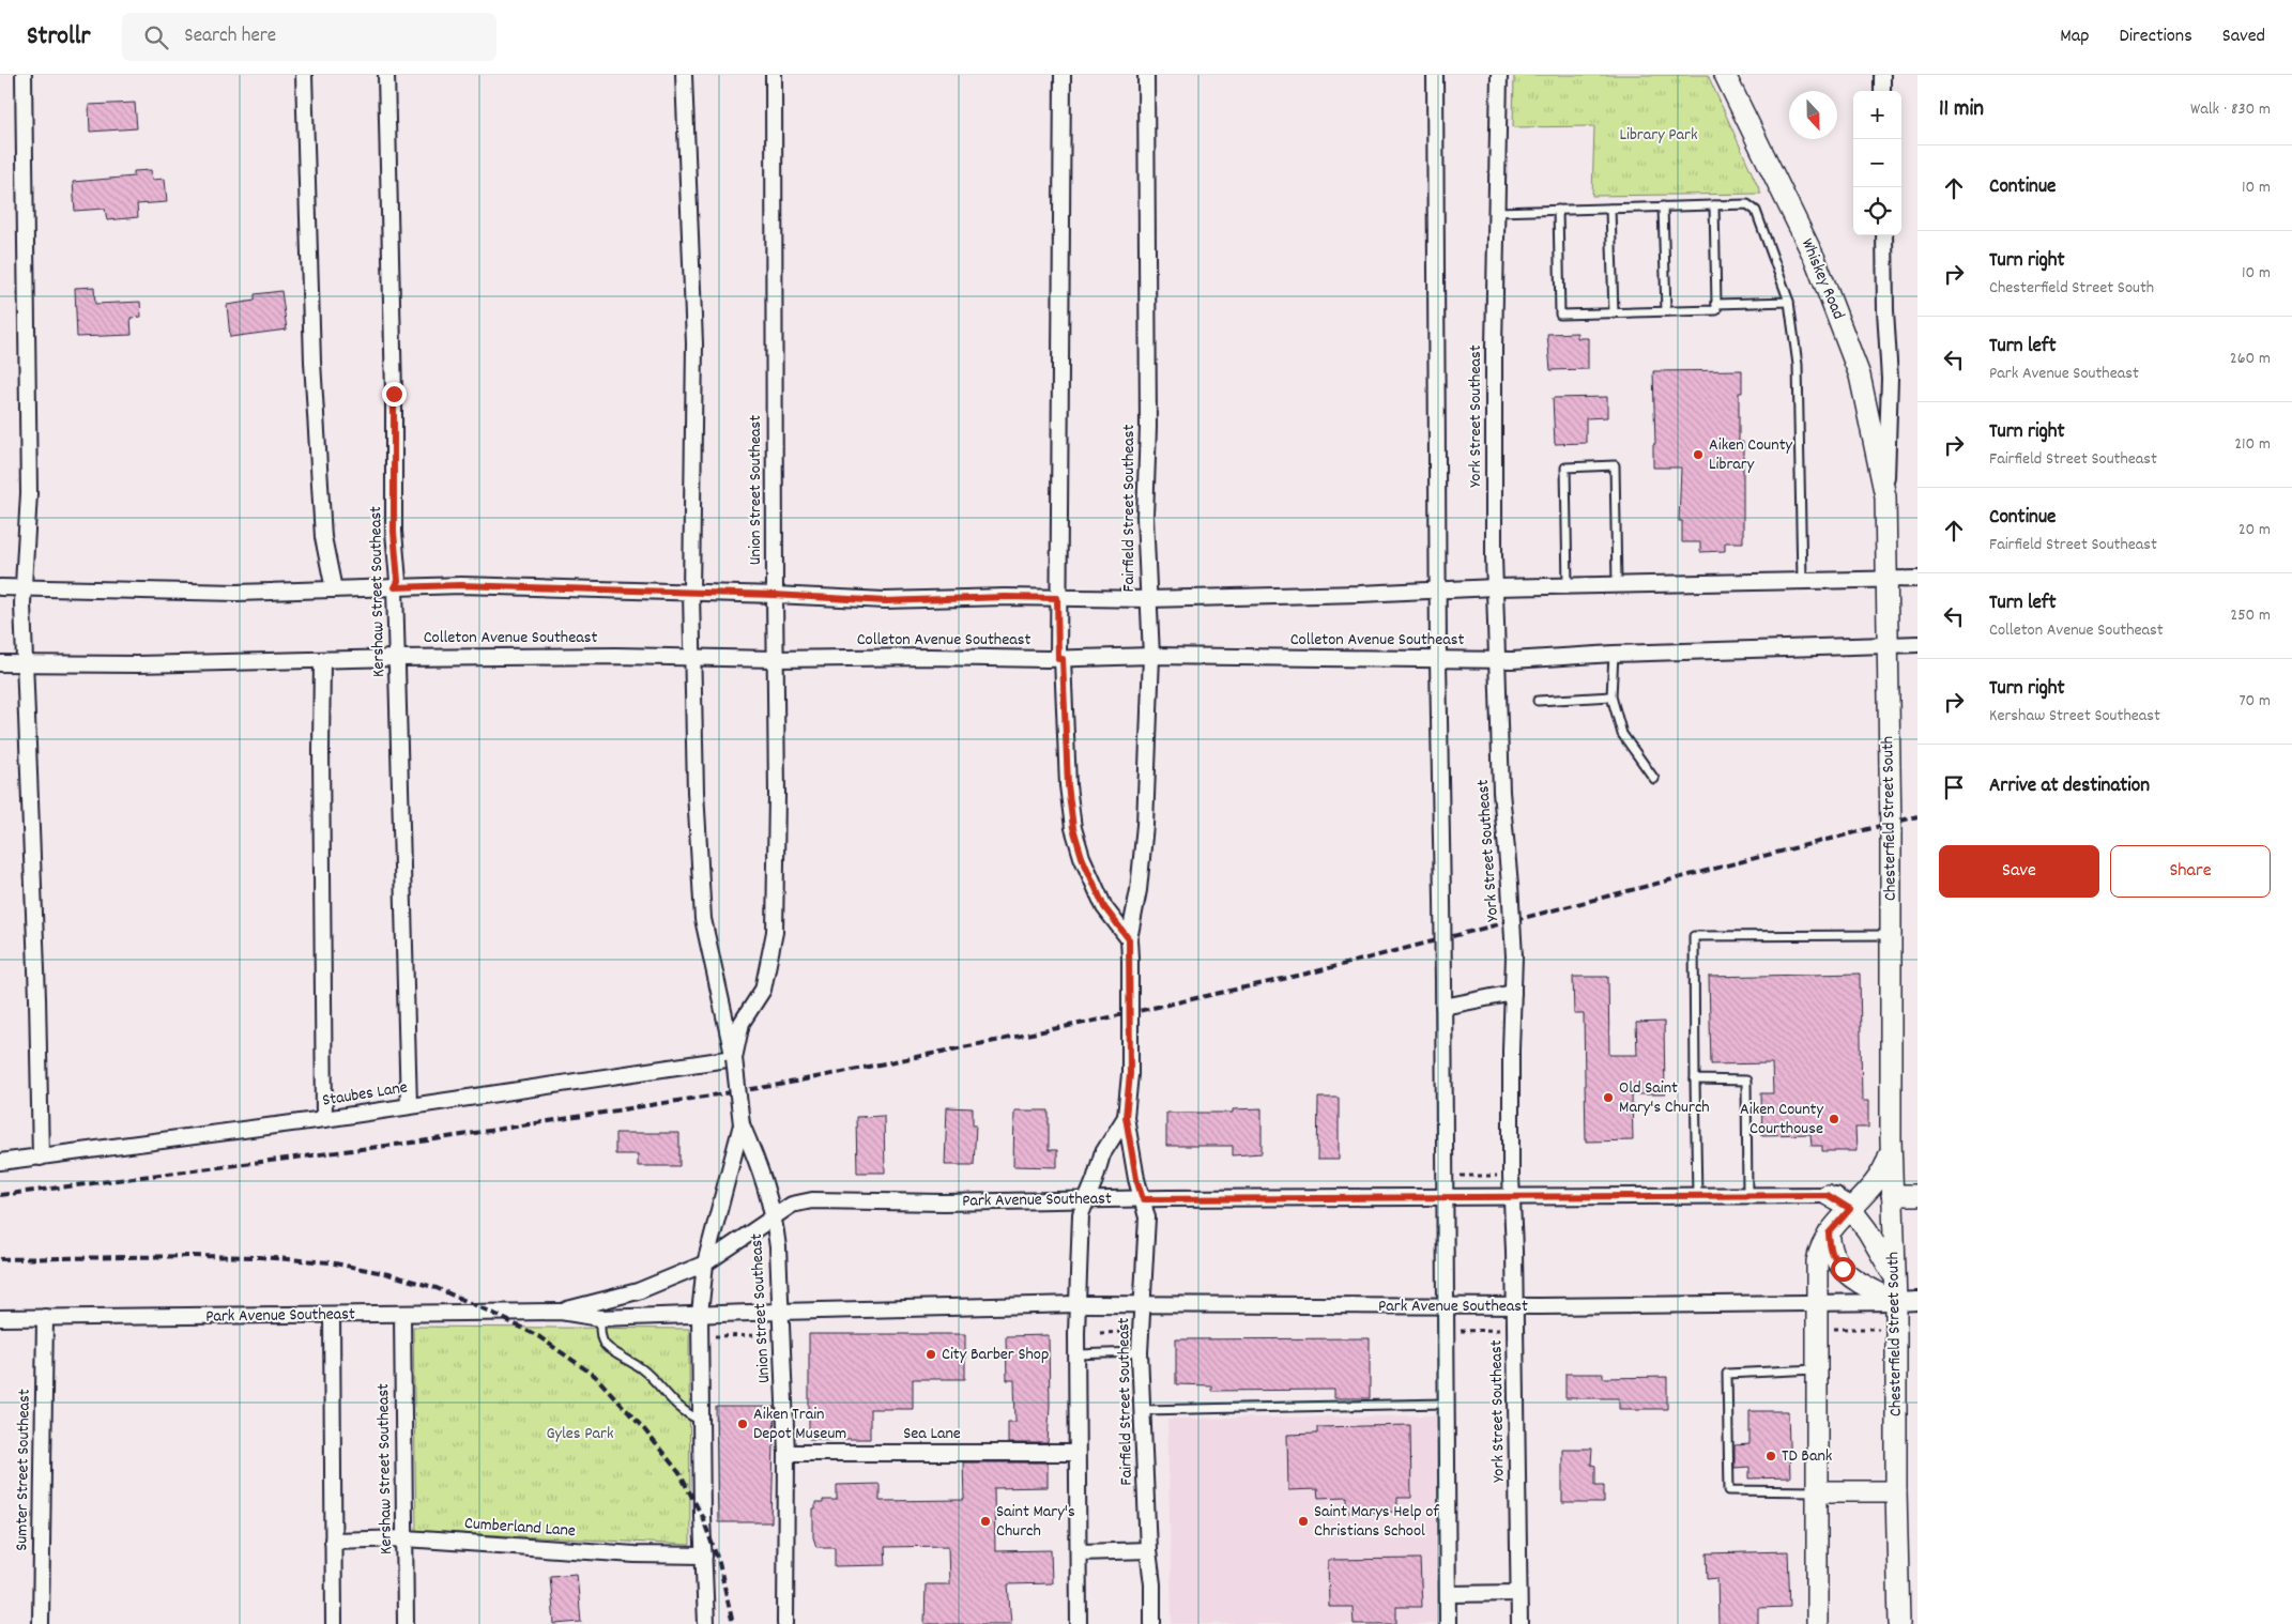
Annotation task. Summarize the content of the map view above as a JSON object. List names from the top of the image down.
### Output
{
  "streets": {
    "main road": ["Whiskey Road", "Chesterfield Street South"],
    "street": [
      "York Street Southeast",
      "Union Street Southeast",
      "Fairfield Street Southeast",
      "Kershaw Street Southeast",
      "Colleton Avenue Southeast",
      "Staubes Lane",
      "Park Avenue Southeast",
      "Sea Lane",
      "Sumter Street Southeast",
      "Cumberland Lane"
    ]
  },
  "crossings": [
    ["Whiskey Road", "Chesterfield Street South"],
    ["York Street Southeast", "Colleton Avenue Southeast"],
    ["York Street Southeast", "Park Avenue Southeast"],
    ["Union Street Southeast", "Colleton Avenue Southeast"],
    ["Union Street Southeast", "Staubes Lane"],
    ["Union Street Southeast", "Park Avenue Southeast"],
    ["Union Street Southeast", "Sea Lane"],
    ["Union Street Southeast", "Cumberland Lane"],
    ["Fairfield Street Southeast", "Colleton Avenue Southeast"],
    ["Fairfield Street Southeast", "Park Avenue Southeast"],
    ["Fairfield Street Southeast", "Sea Lane"],
    ["Kershaw Street Southeast", "Colleton Avenue Southeast"],
    ["Kershaw Street Southeast", "Staubes Lane"],
    ["Kershaw Street Southeast", "Park Avenue Southeast"],
    ["Kershaw Street Southeast", "Cumberland Lane"],
    ["Colleton Avenue Southeast", "Chesterfield Street South"],
    ["Chesterfield Street South", "Park Avenue Southeast"],
    ["Park Avenue Southeast", "Sumter Street Southeast"]
  ],
  "parks": ["Library Park", "Gyles Park"],
  "places": [
    "Aiken County Library",
    "Old Saint Mary's Church",
    "Aiken County Courthouse",
    "City Barber Shop",
    "Aiken Train Depot Museum",
    "TD Bank",
    "Saint Mary's Church",
    "Saint Marys Help of Christians School"
  ],
  "north": "bottom",
  "page": {
    "header": "Strollr",
    "search": "Search here",
    "nav": ["Map", "Directions", "Saved"],
    "heading": ["11 min", "Walk · 830 m"],
    "map_buttons": ["+", "−"],
    "list": [
      ["Continue", "10 m"],
      ["Turn right", "Chesterfield Street South", "10 m"],
      ["Turn left", "Park Avenue Southeast", "260 m"],
      ["Turn right", "Fairfield Street Southeast", "210 m"],
      ["Continue", "Fairfield Street Southeast", "20 m"],
      ["Turn left", "Colleton Avenue Southeast", "250 m"],
      ["Turn right", "Kershaw Street Southeast", "70 m"],
      "Arrive at destination"
    ],
    "buttons": ["Save", "Share"]
  }
}
